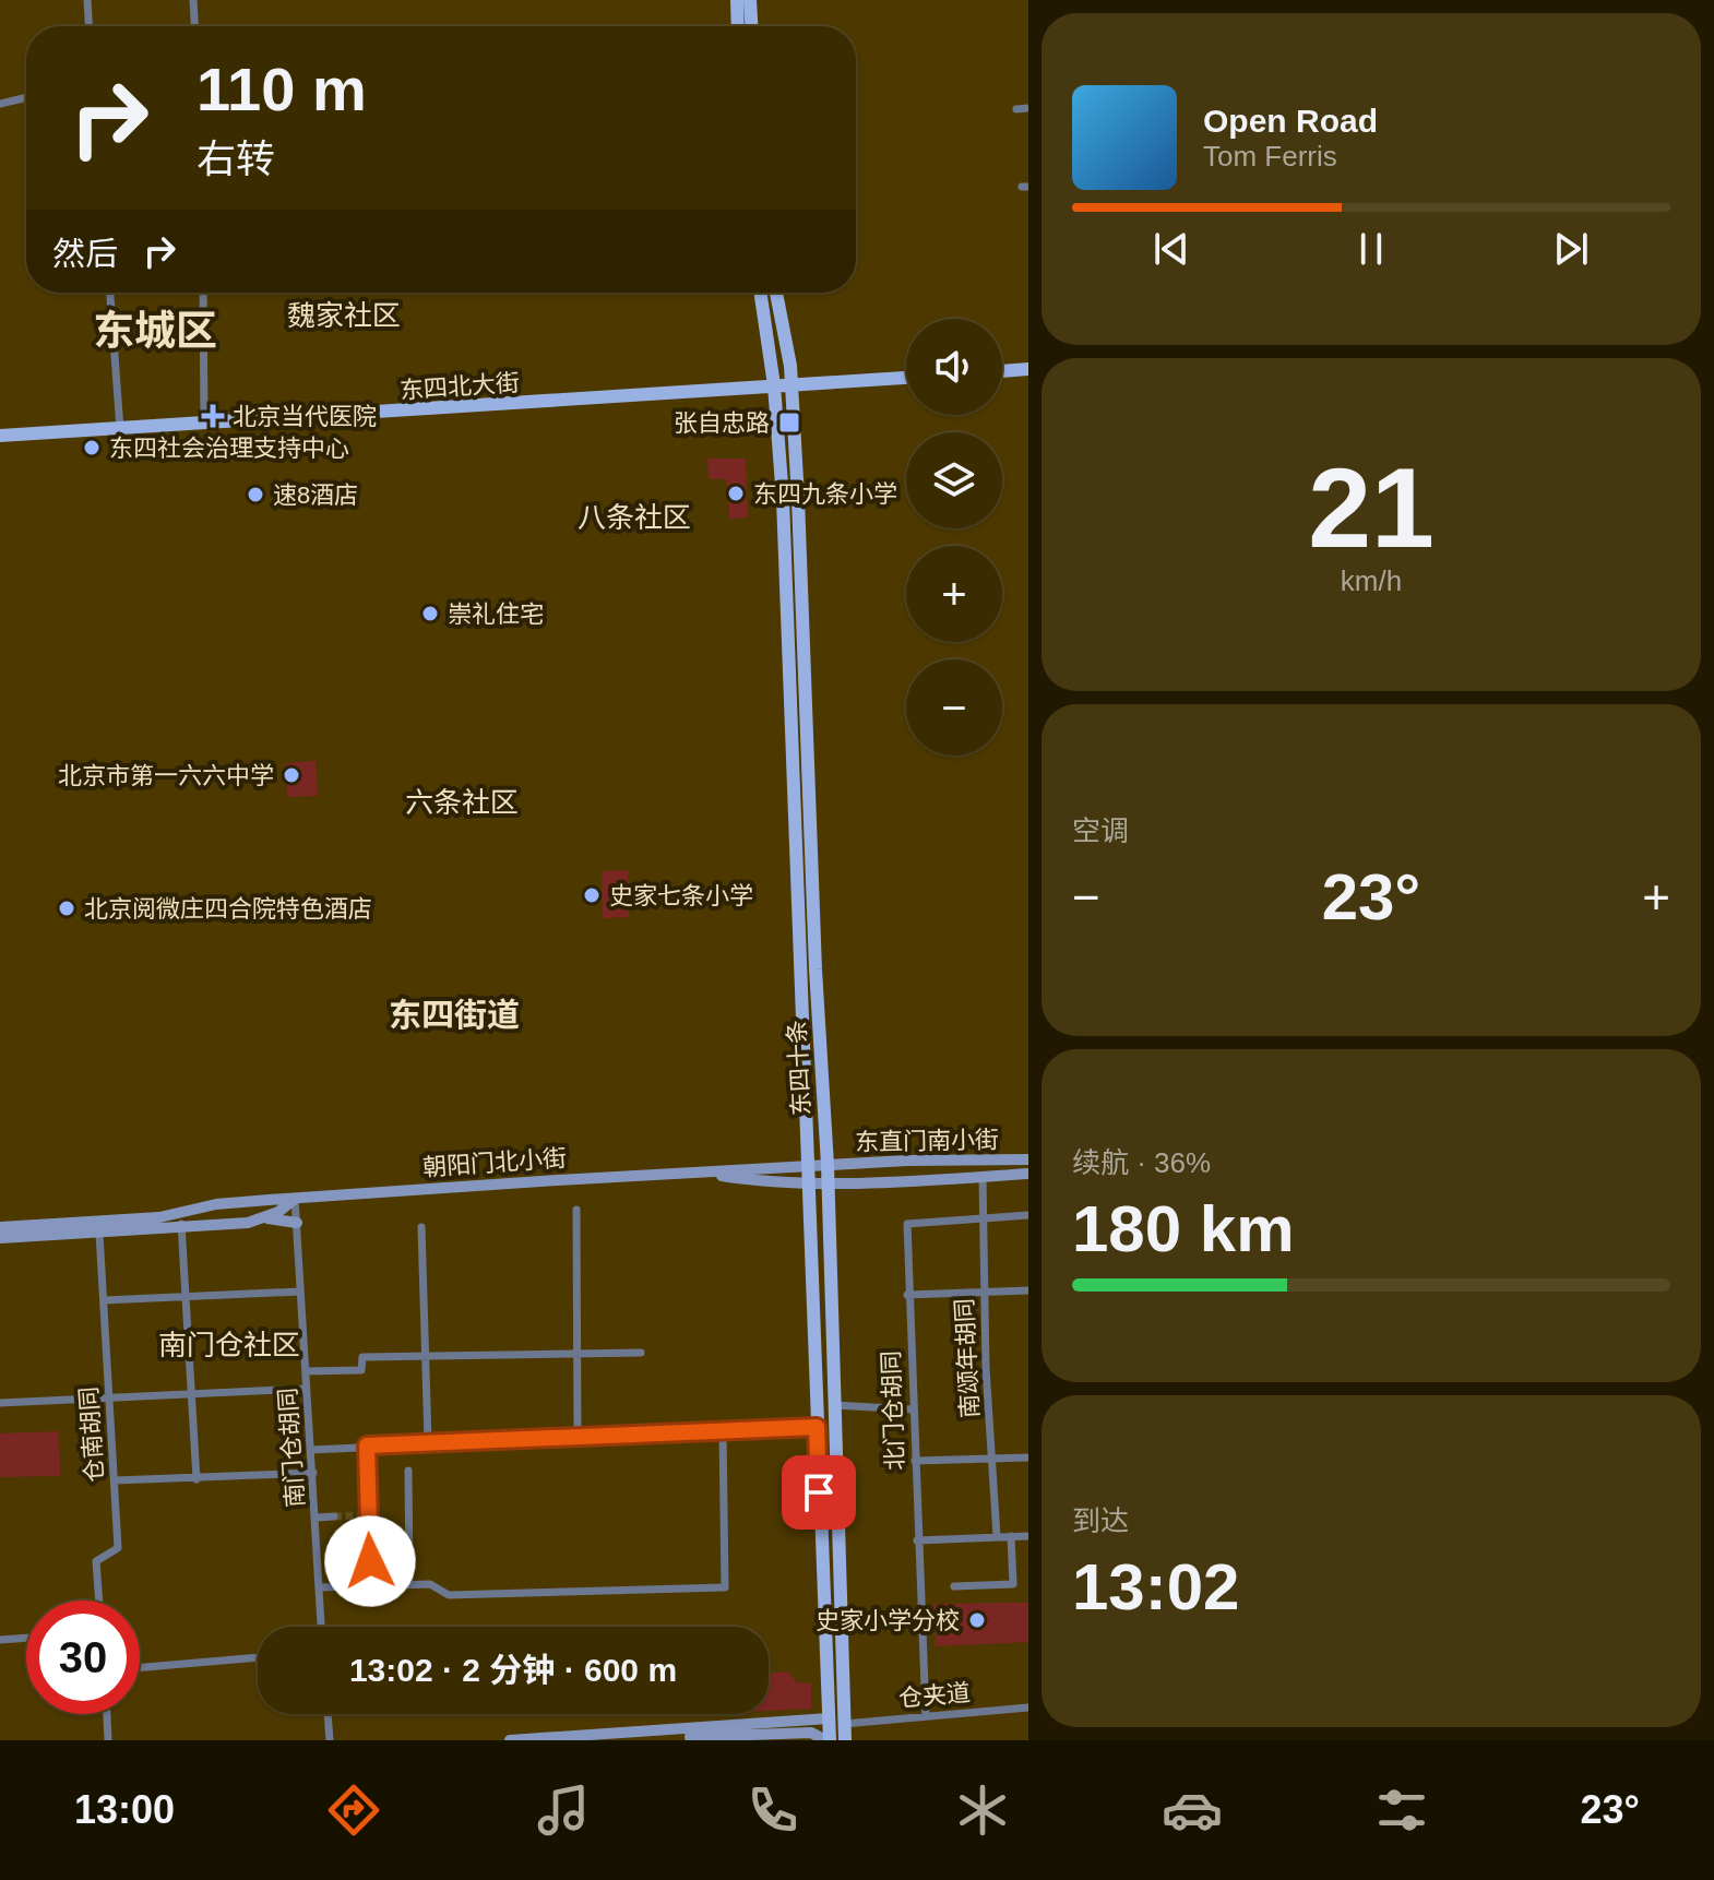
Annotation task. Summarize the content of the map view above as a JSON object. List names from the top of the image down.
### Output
{
  "streets": {
    "main road": [
      "东四北大街",
      "东四十条",
      "东直门南小街",
      "朝阳门北小街"
    ],
    "street": [
      "南颂年胡同",
      "北门仓胡同",
      "仓南胡同",
      "南门仓胡同",
      "仓夹道"
    ]
  },
  "crossings": [
    ["东四北大街", "东四十条"],
    ["东四十条", "东直门南小街"],
    ["东四十条", "朝阳门北小街"],
    ["东四十条", "仓夹道"],
    ["东直门南小街", "朝阳门北小街"],
    ["东直门南小街", "南颂年胡同"],
    ["朝阳门北小街", "仓南胡同"],
    ["朝阳门北小街", "南门仓胡同"],
    ["南颂年胡同", "北门仓胡同"],
    ["北门仓胡同", "仓夹道"]
  ],
  "districts": [
    "魏家社区",
    "东城区",
    "八条社区",
    "六条社区",
    "东四街道",
    "南门仓社区"
  ],
  "places": {
    "health": ["北京当代医院"],
    "transit": ["张自忠路"],
    "other": [
      "东四社会治理支持中心",
      "东四九条小学",
      "速8酒店",
      "崇礼住宅",
      "北京市第一六六中学",
      "史家七条小学",
      "北京阅微庄四合院特色酒店",
      "史家小学分校"
    ]
  },
  "page": {
    "turn": ["110 m", "右转"],
    "song": ["Open Road", "Tom Ferris"],
    "then": "然后",
    "map_buttons": ["+", "−"],
    "tile": [
      ["21", "km/h"],
      "空调",
      ["续航 · 36%", "180 km"],
      ["到达", "13:02"]
    ],
    "heat": ["−", "23°", "+"],
    "limit": "30",
    "trip": "13:02 · 2 分钟 · 600 m",
    "tabs": ["13:00", "23°"]
  }
}
